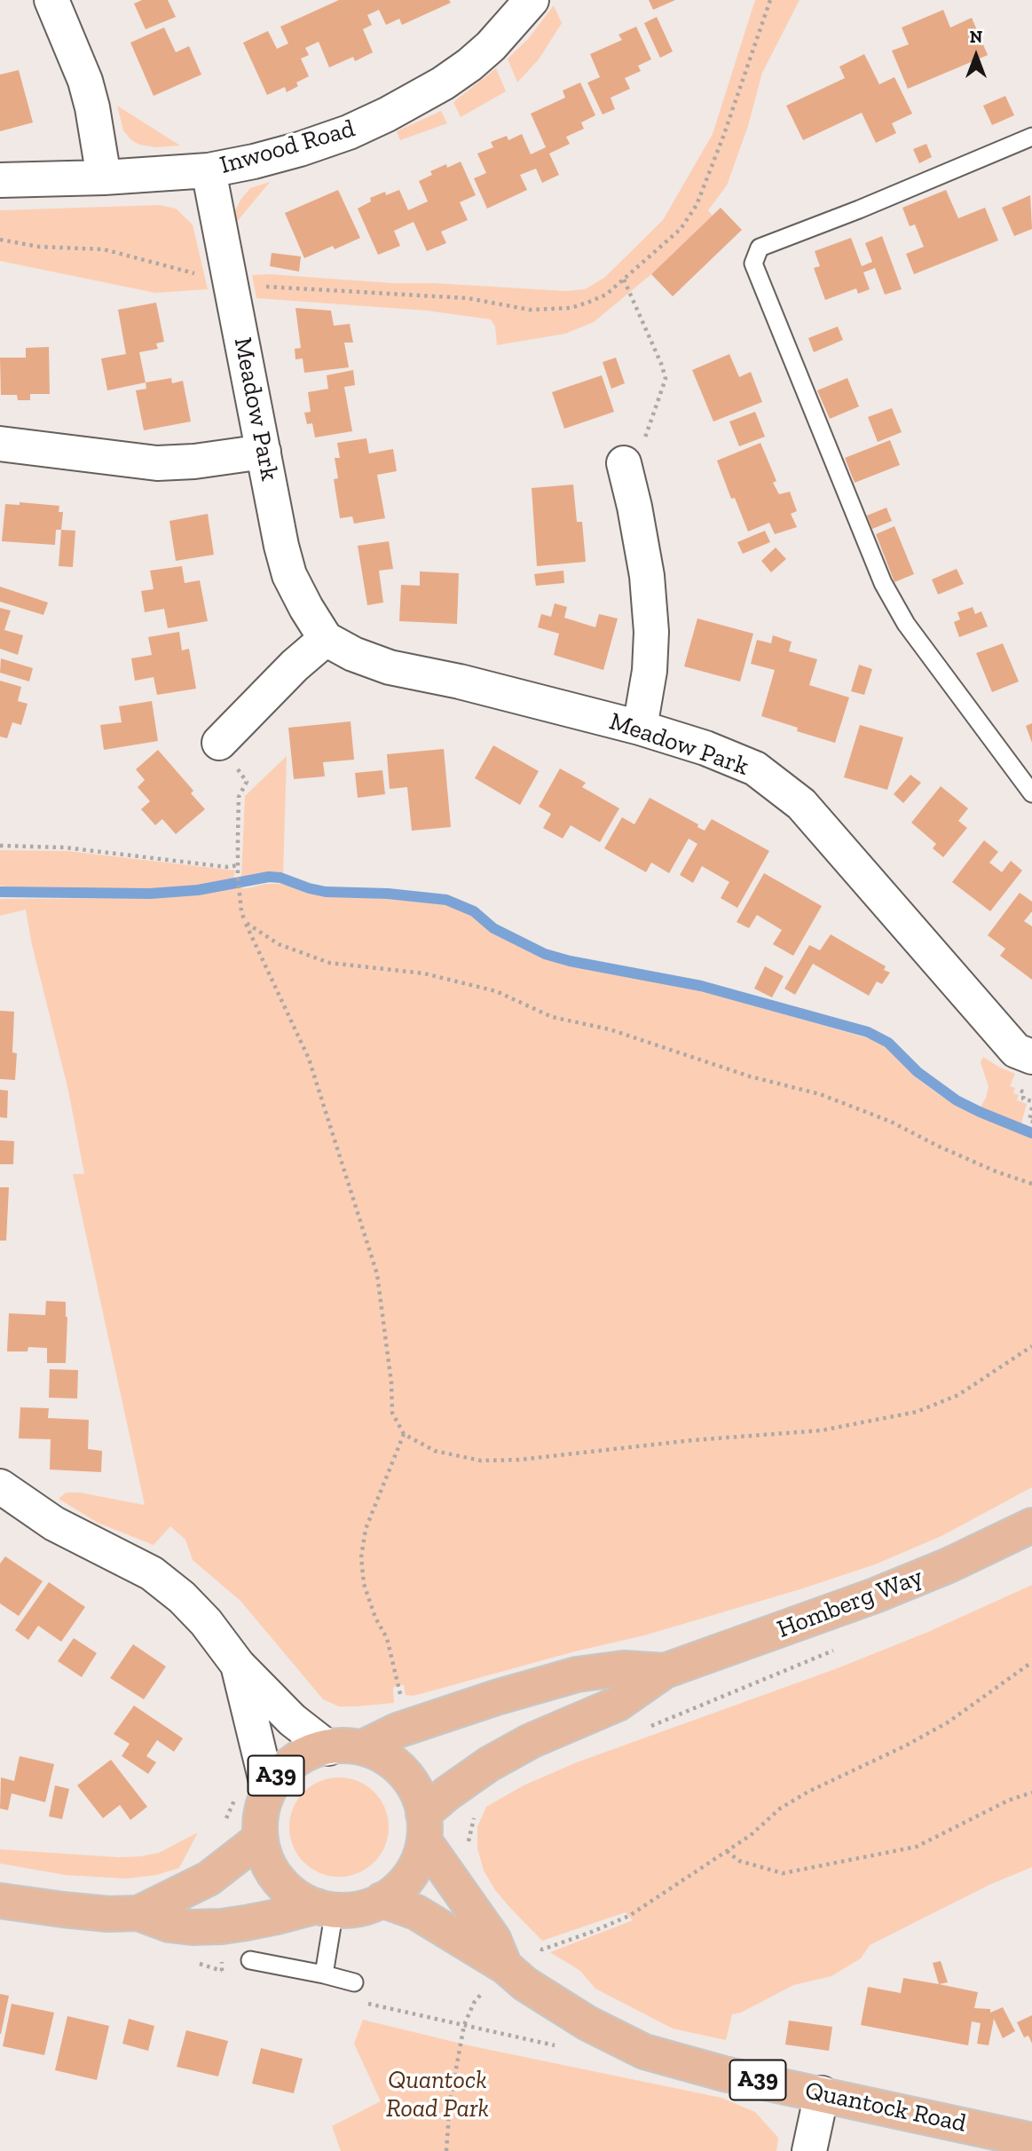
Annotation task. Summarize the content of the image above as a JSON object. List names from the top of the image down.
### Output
{
  "streets": {
    "main road": ["Homberg Way", "A39", "Quantock Road"],
    "street": ["Inwood Road", "Meadow Park"]
  },
  "crossings": [
    ["Inwood Road", "Meadow Park"],
    ["Homberg Way", "A39"],
    ["Homberg Way", "Quantock Road"],
    ["A39", "Quantock Road"]
  ],
  "parks": ["Quantock Road Park"],
  "north": "top"
}
